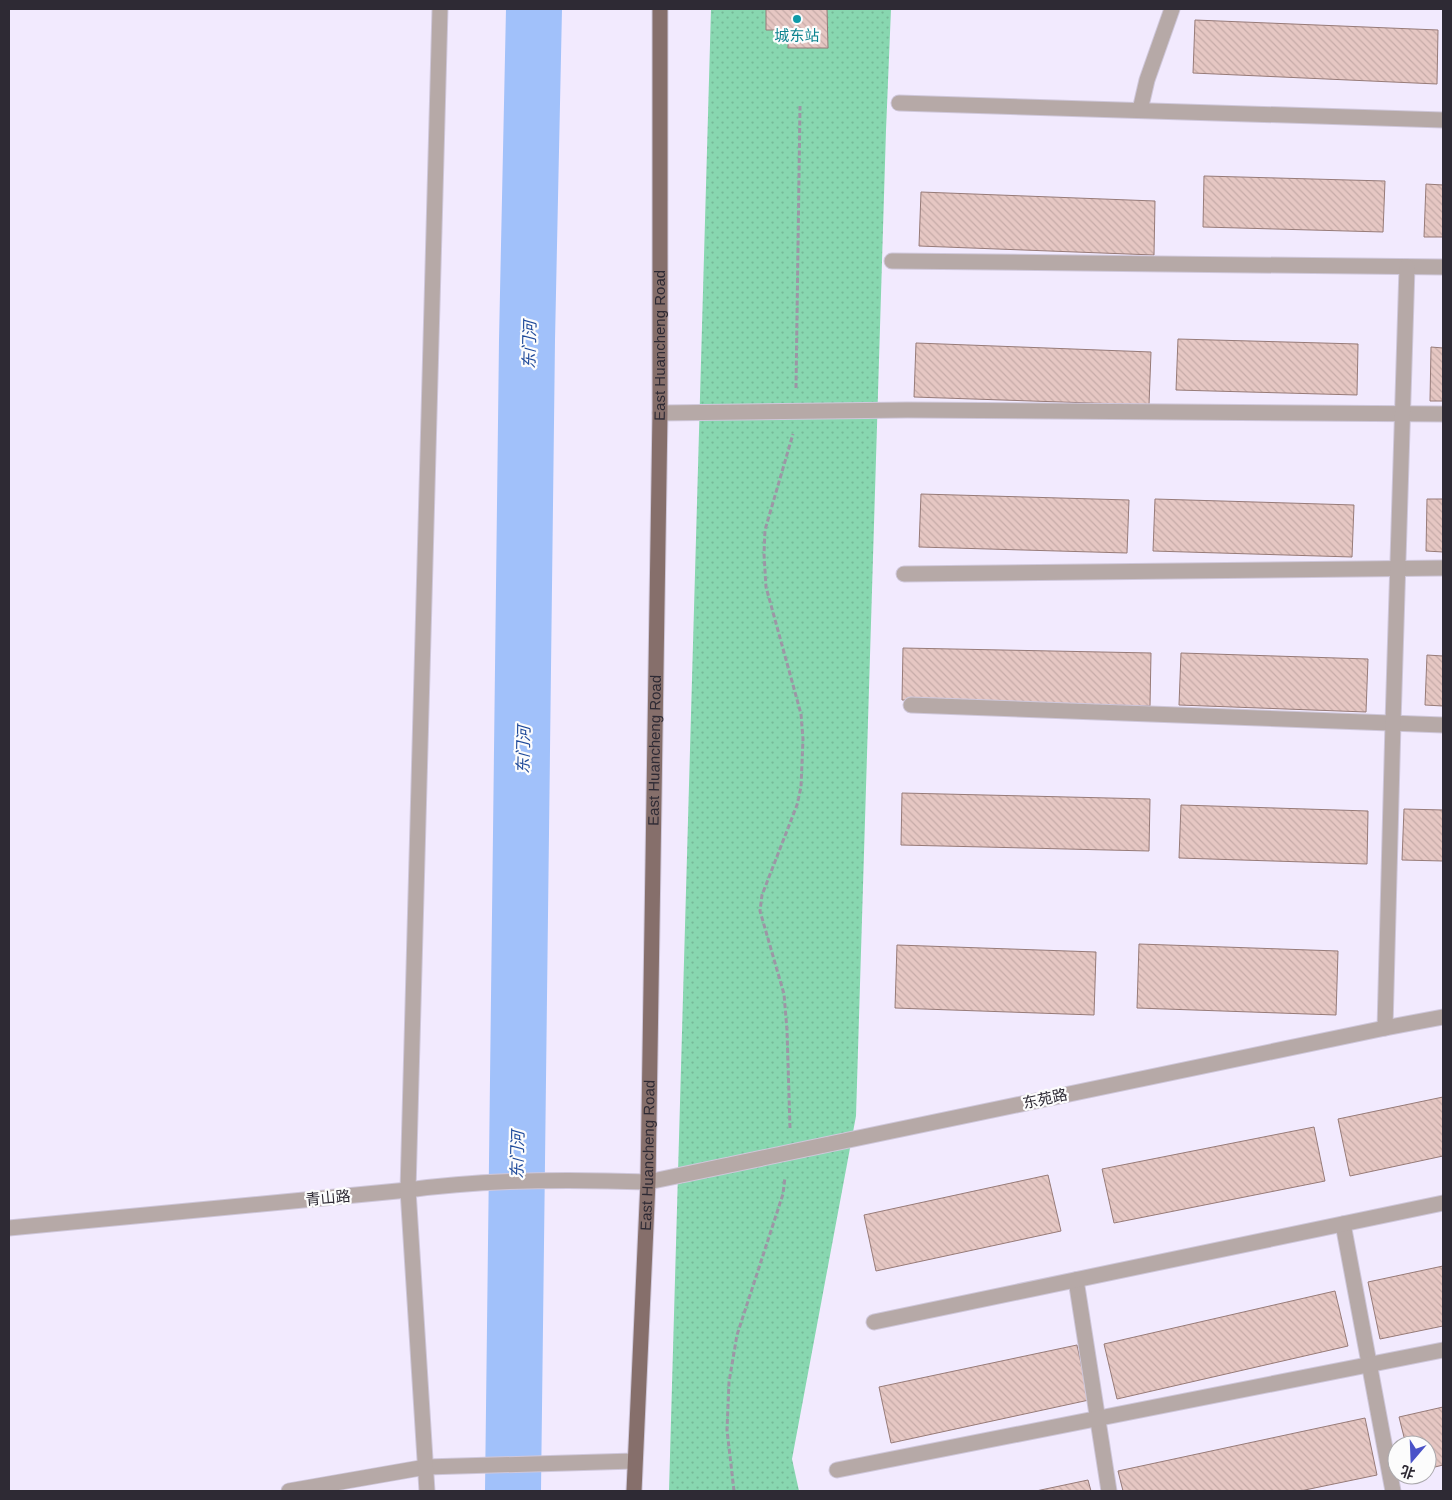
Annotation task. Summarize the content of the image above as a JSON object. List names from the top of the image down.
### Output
{
  "streets": {
    "main road": ["East Huancheng Road"],
    "street": ["东苑路", "青山路"]
  },
  "crossings": [
    ["East Huancheng Road", "东苑路"],
    ["East Huancheng Road", "青山路"],
    ["东苑路", "青山路"]
  ],
  "water": ["东门河"],
  "places": ["城东站"],
  "north": "bottom"
}
